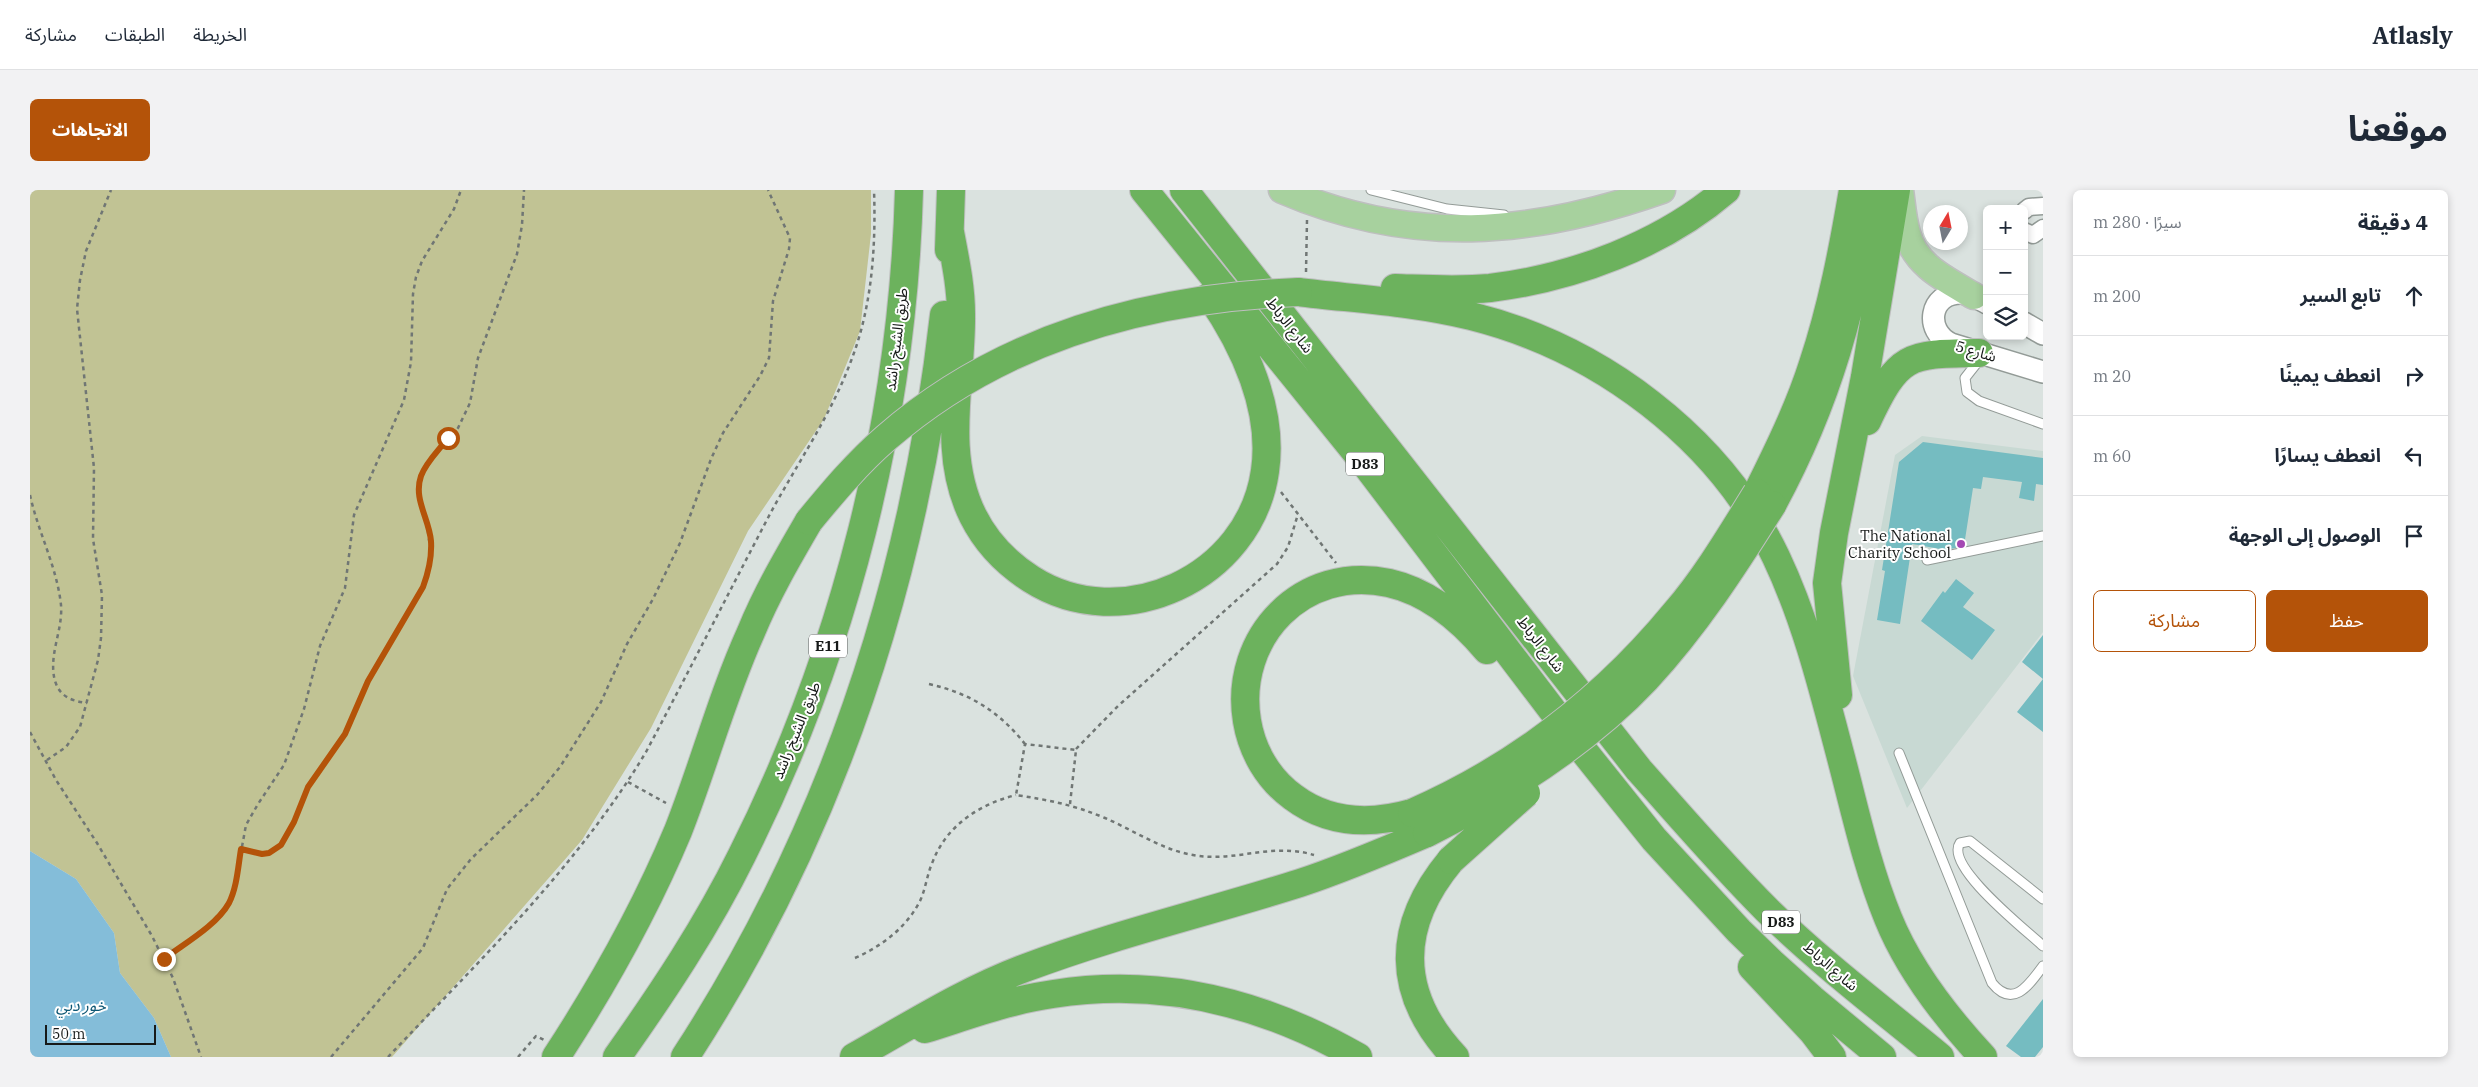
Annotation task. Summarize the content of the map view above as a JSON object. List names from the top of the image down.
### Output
{
  "streets": {
    "highway": [
      "شارع الرباط",
      "طريق الشيخ راشد",
      "D83",
      "E11"
    ],
    "street": ["شارع 5"]
  },
  "water": ["خور دبي"],
  "places": ["The National Charity School"],
  "scale_bar": "50 m",
  "north": "top",
  "page": {
    "header": "Atlasly",
    "nav": ["الخريطة", "الطبقات", "مشاركة"],
    "title": "موقعنا",
    "buttons": [
      "الاتجاهات",
      ["حفظ", "مشاركة"]
    ],
    "heading": ["4 دقيقة", "سيرًا · 280 m"],
    "map_buttons": ["+", "−"],
    "list": [
      ["تابع السير", "200 m"],
      ["انعطف يمينًا", "20 m"],
      ["انعطف يسارًا", "60 m"],
      "الوصول إلى الوجهة"
    ],
    "scale": "50 m"
  }
}
